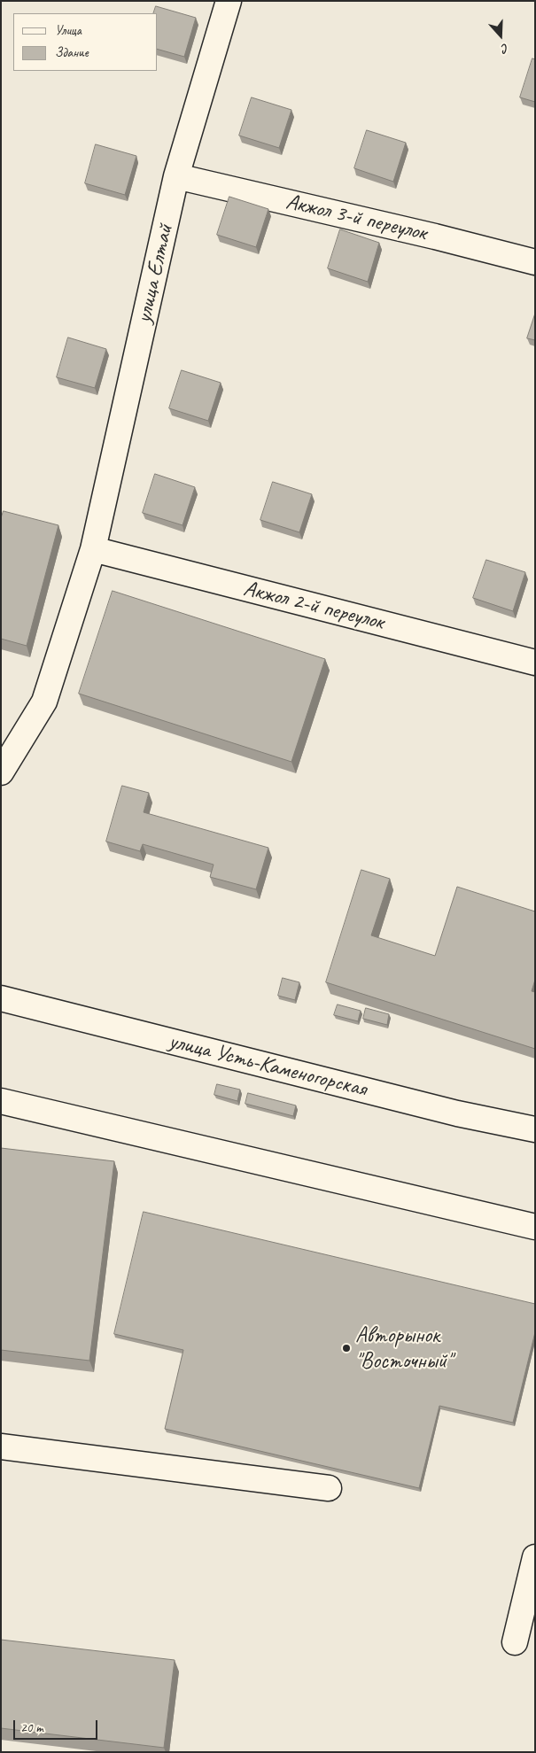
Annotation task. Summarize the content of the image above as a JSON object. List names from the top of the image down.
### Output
{
  "streets": {
    "street": [
      "Акжол 3-й переулок",
      "улица Елтай",
      "Акжол 2-й переулок",
      "улица Усть-Каменогорская"
    ]
  },
  "crossings": [
    ["Акжол 3-й переулок", "улица Елтай"],
    ["улица Елтай", "Акжол 2-й переулок"]
  ],
  "places": ["Авторынок \"Восточный\""],
  "legend": ["Улица", "Здание"],
  "scale_bar": "20 m",
  "north": "bottom"
}
